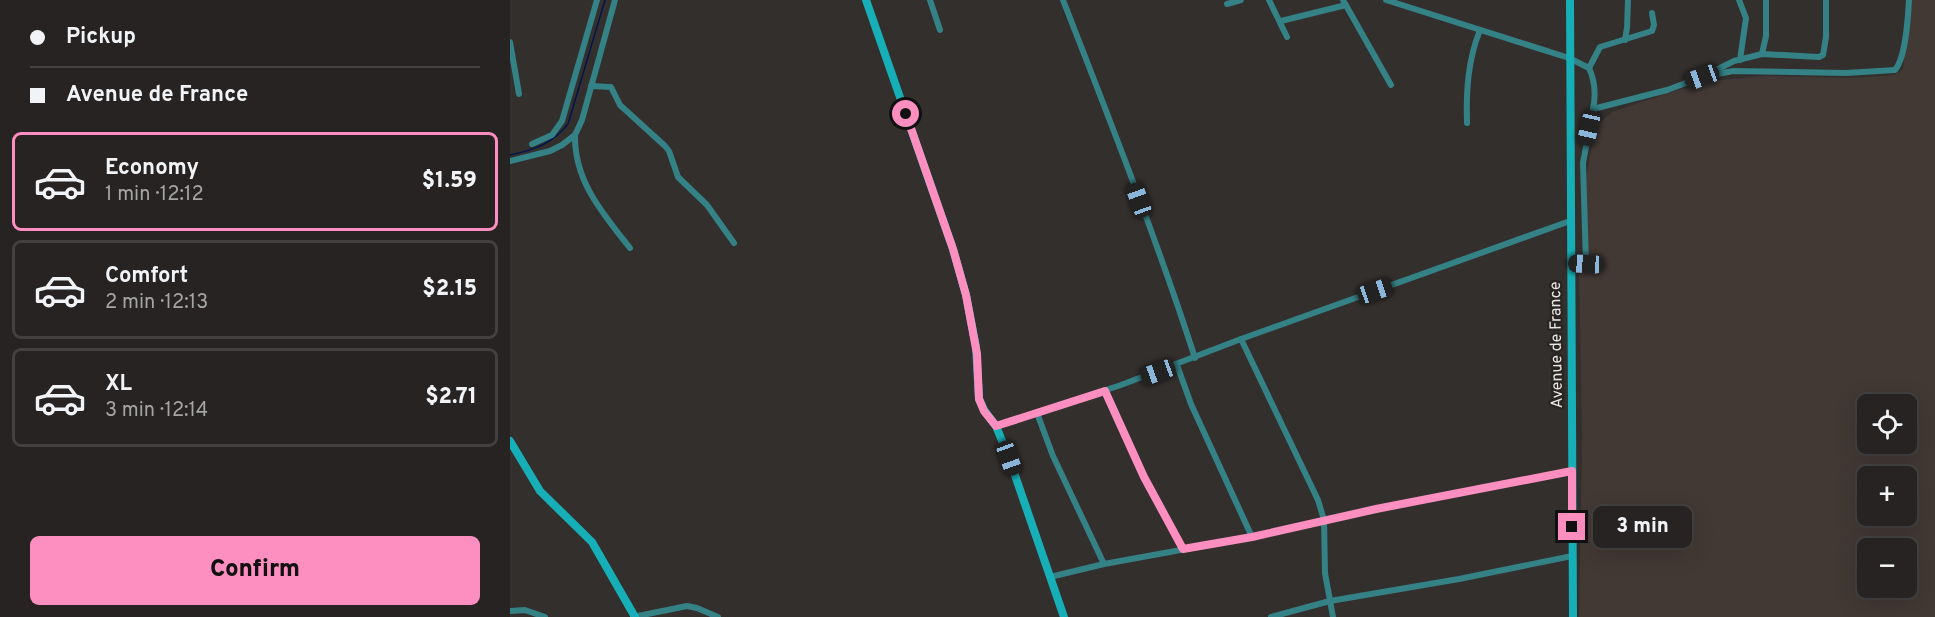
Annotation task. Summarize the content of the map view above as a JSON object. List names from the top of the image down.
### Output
{
  "streets": {
    "street": ["Avenue de France"]
  },
  "page": {
    "banner": ["Pickup", "Avenue de France"],
    "list": [
      {
        "name": "Economy",
        "note": "1 min · 12:12",
        "value": "$1.59"
      },
      {
        "name": "Comfort",
        "note": "2 min · 12:13",
        "value": "$2.15"
      },
      {
        "name": "XL",
        "note": "3 min · 12:14",
        "value": "$2.71"
      }
    ],
    "map_buttons": ["+", "−"],
    "bubble": "3 min",
    "buttons": "Confirm"
  }
}
